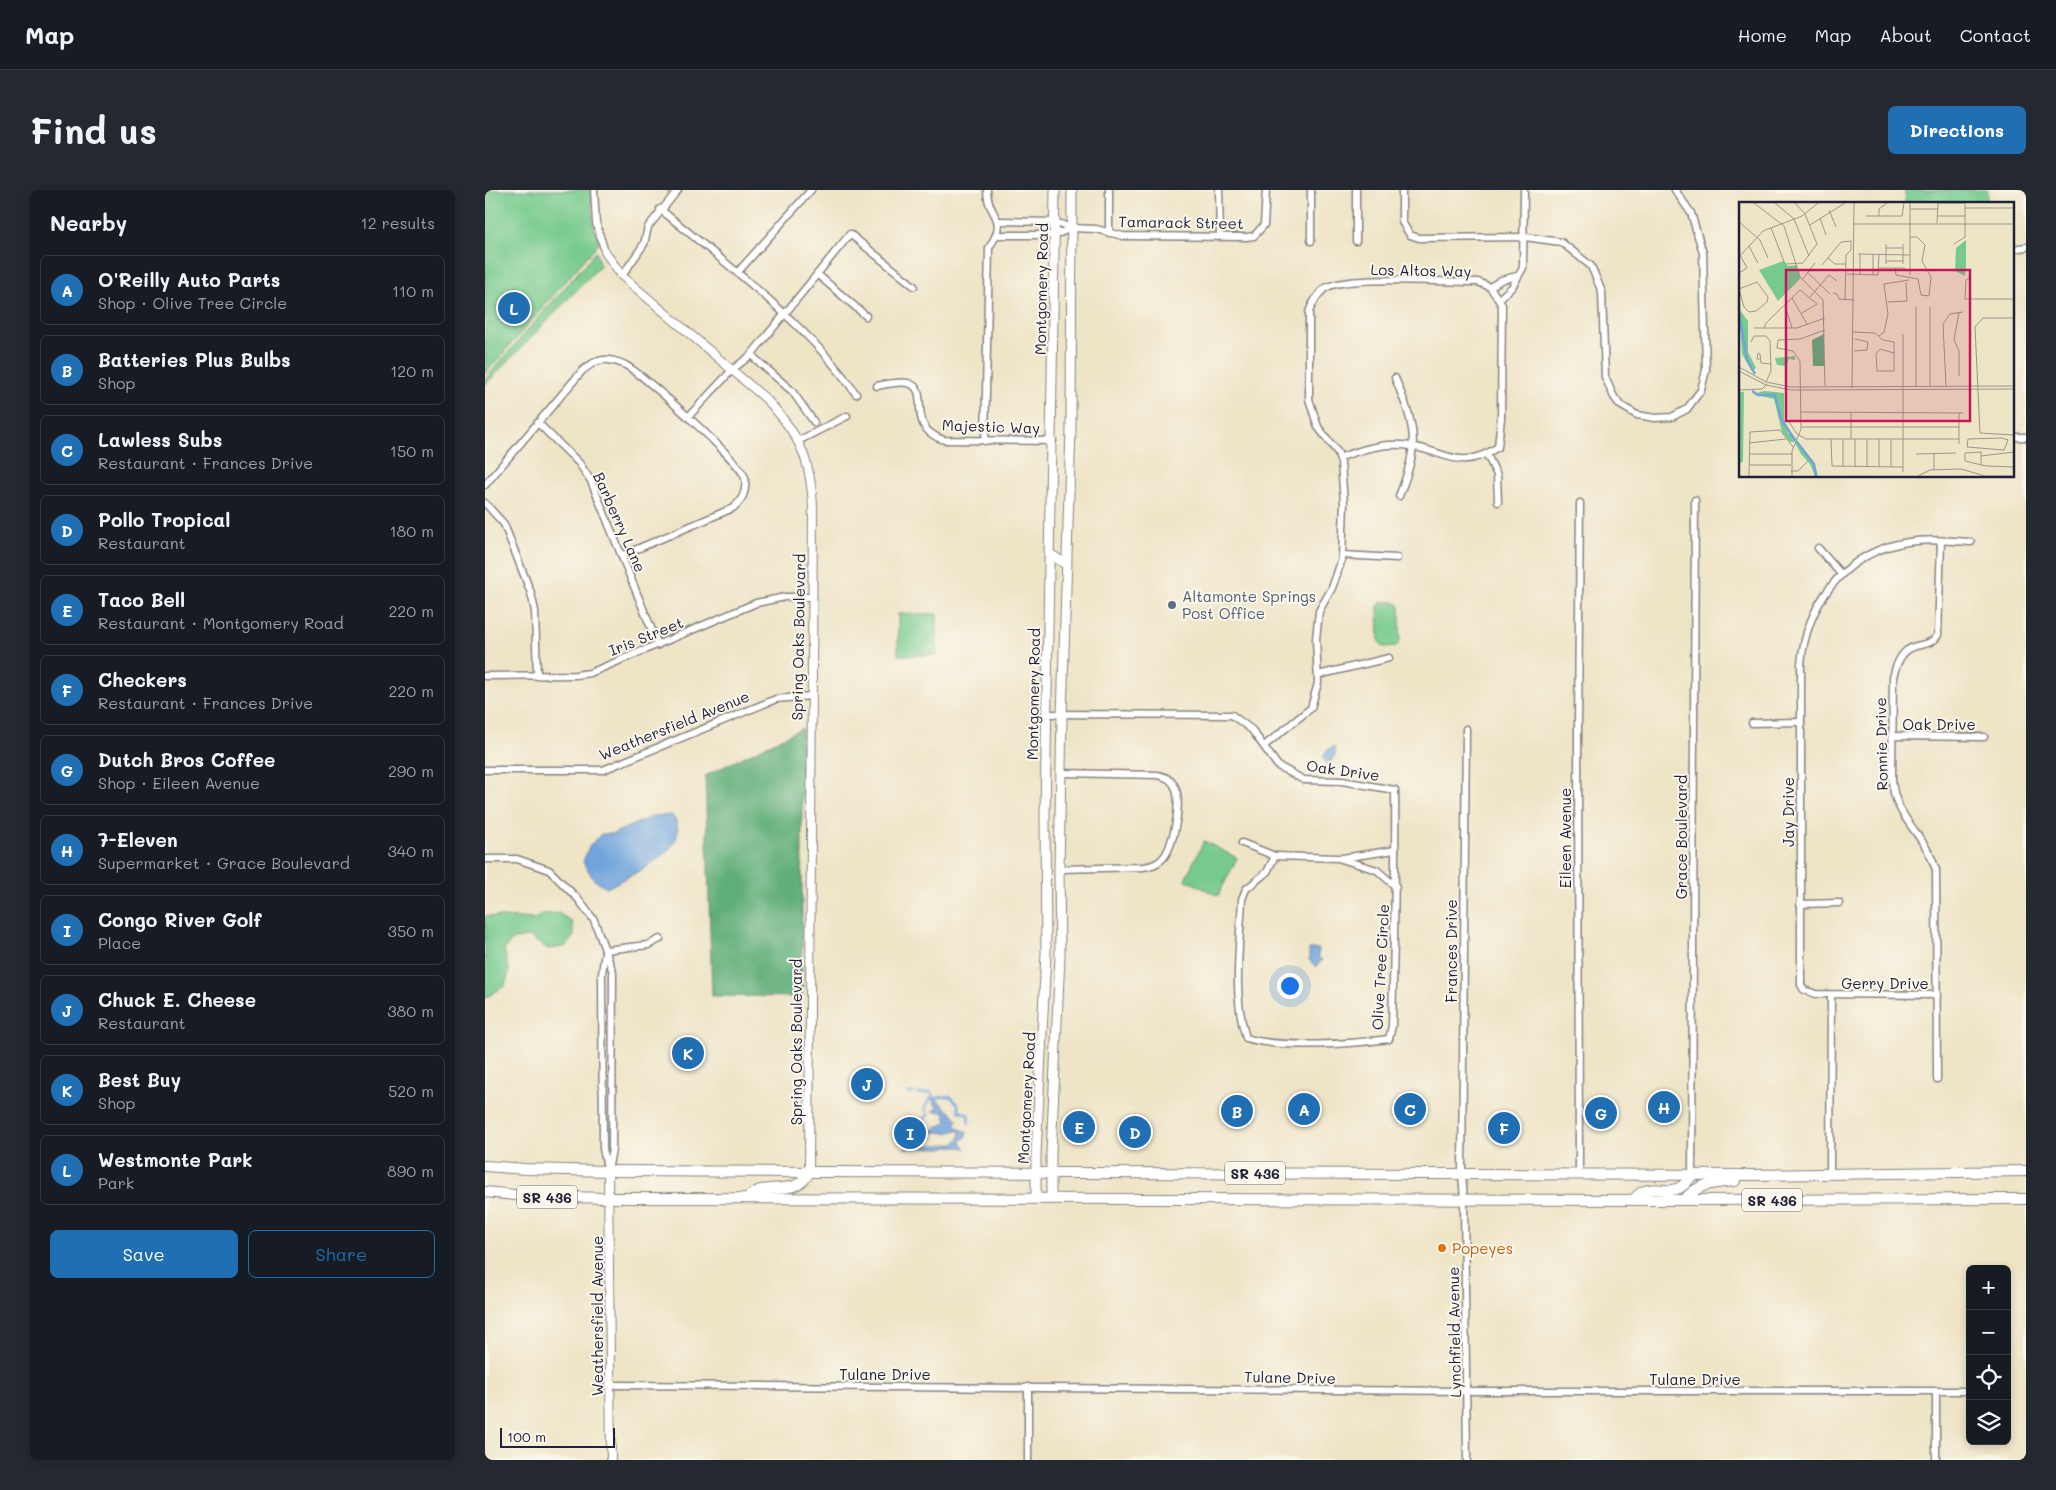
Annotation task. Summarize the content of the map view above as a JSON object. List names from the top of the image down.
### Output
{
  "streets": {
    "main road": ["Montgomery Road", "SR 436"],
    "street": [
      "Tamarack Street",
      "Los Altos Way",
      "Majestic Way",
      "Barberry Lane",
      "Iris Street",
      "Spring Oaks Boulevard",
      "Oak Drive",
      "Weathersfield Avenue",
      "Ronnie Drive",
      "Jay Drive",
      "Grace Boulevard",
      "Eileen Avenue",
      "Frances Drive",
      "Olive Tree Circle",
      "Gerry Drive",
      "Lynchfield Avenue",
      "Tulane Drive"
    ]
  },
  "crossings": [
    ["Tamarack Street", "Montgomery Road"],
    ["Los Altos Way", "Oak Drive"],
    ["Montgomery Road", "Majestic Way"],
    ["Montgomery Road", "Oak Drive"],
    ["Montgomery Road", "SR 436"],
    ["Barberry Lane", "Iris Street"],
    ["Iris Street", "Spring Oaks Boulevard"],
    ["Spring Oaks Boulevard", "Weathersfield Avenue"],
    ["Spring Oaks Boulevard", "SR 436"],
    ["Oak Drive", "Ronnie Drive"],
    ["Oak Drive", "Olive Tree Circle"],
    ["Weathersfield Avenue", "SR 436"],
    ["Weathersfield Avenue", "Tulane Drive"],
    ["Ronnie Drive", "Jay Drive"],
    ["Ronnie Drive", "Gerry Drive"],
    ["Jay Drive", "Gerry Drive"],
    ["Grace Boulevard", "SR 436"],
    ["Eileen Avenue", "SR 436"],
    ["Frances Drive", "SR 436"],
    ["Frances Drive", "Lynchfield Avenue"],
    ["SR 436", "Lynchfield Avenue"],
    ["Lynchfield Avenue", "Tulane Drive"]
  ],
  "places": ["Altamonte Springs Post Office", "Popeyes"],
  "scale_bar": "100 m",
  "page": {
    "header": "Map",
    "nav": [
      "Home",
      "Map",
      "About",
      "Contact"
    ],
    "buttons": [
      "Directions",
      ["Save", "Share"]
    ],
    "title": "Find us",
    "heading": ["Nearby", "12 results"],
    "list": [
      {
        "mark": "A",
        "name": "O'Reilly Auto Parts",
        "note": "Shop · Olive Tree Circle",
        "value": "110 m"
      },
      {
        "mark": "B",
        "name": "Batteries Plus Bulbs",
        "note": "Shop",
        "value": "120 m"
      },
      {
        "mark": "C",
        "name": "Lawless Subs",
        "note": "Restaurant · Frances Drive",
        "value": "150 m"
      },
      {
        "mark": "D",
        "name": "Pollo Tropical",
        "note": "Restaurant",
        "value": "180 m"
      },
      {
        "mark": "E",
        "name": "Taco Bell",
        "note": "Restaurant · Montgomery Road",
        "value": "220 m"
      },
      {
        "mark": "F",
        "name": "Checkers",
        "note": "Restaurant · Frances Drive",
        "value": "220 m"
      },
      {
        "mark": "G",
        "name": "Dutch Bros Coffee",
        "note": "Shop · Eileen Avenue",
        "value": "290 m"
      },
      {
        "mark": "H",
        "name": "7-Eleven",
        "note": "Supermarket · Grace Boulevard",
        "value": "340 m"
      },
      {
        "mark": "I",
        "name": "Congo River Golf",
        "note": "Place",
        "value": "350 m"
      },
      {
        "mark": "J",
        "name": "Chuck E. Cheese",
        "note": "Restaurant",
        "value": "380 m"
      },
      {
        "mark": "K",
        "name": "Best Buy",
        "note": "Shop",
        "value": "520 m"
      },
      {
        "mark": "L",
        "name": "Westmonte Park",
        "note": "Park",
        "value": "890 m"
      }
    ],
    "pins": [
      "L",
      "K",
      "J",
      "H",
      "A",
      "C",
      "B",
      "G",
      "E",
      "F",
      "D",
      "I"
    ],
    "map_buttons": ["+", "−"],
    "scale": "100 m"
  }
}
